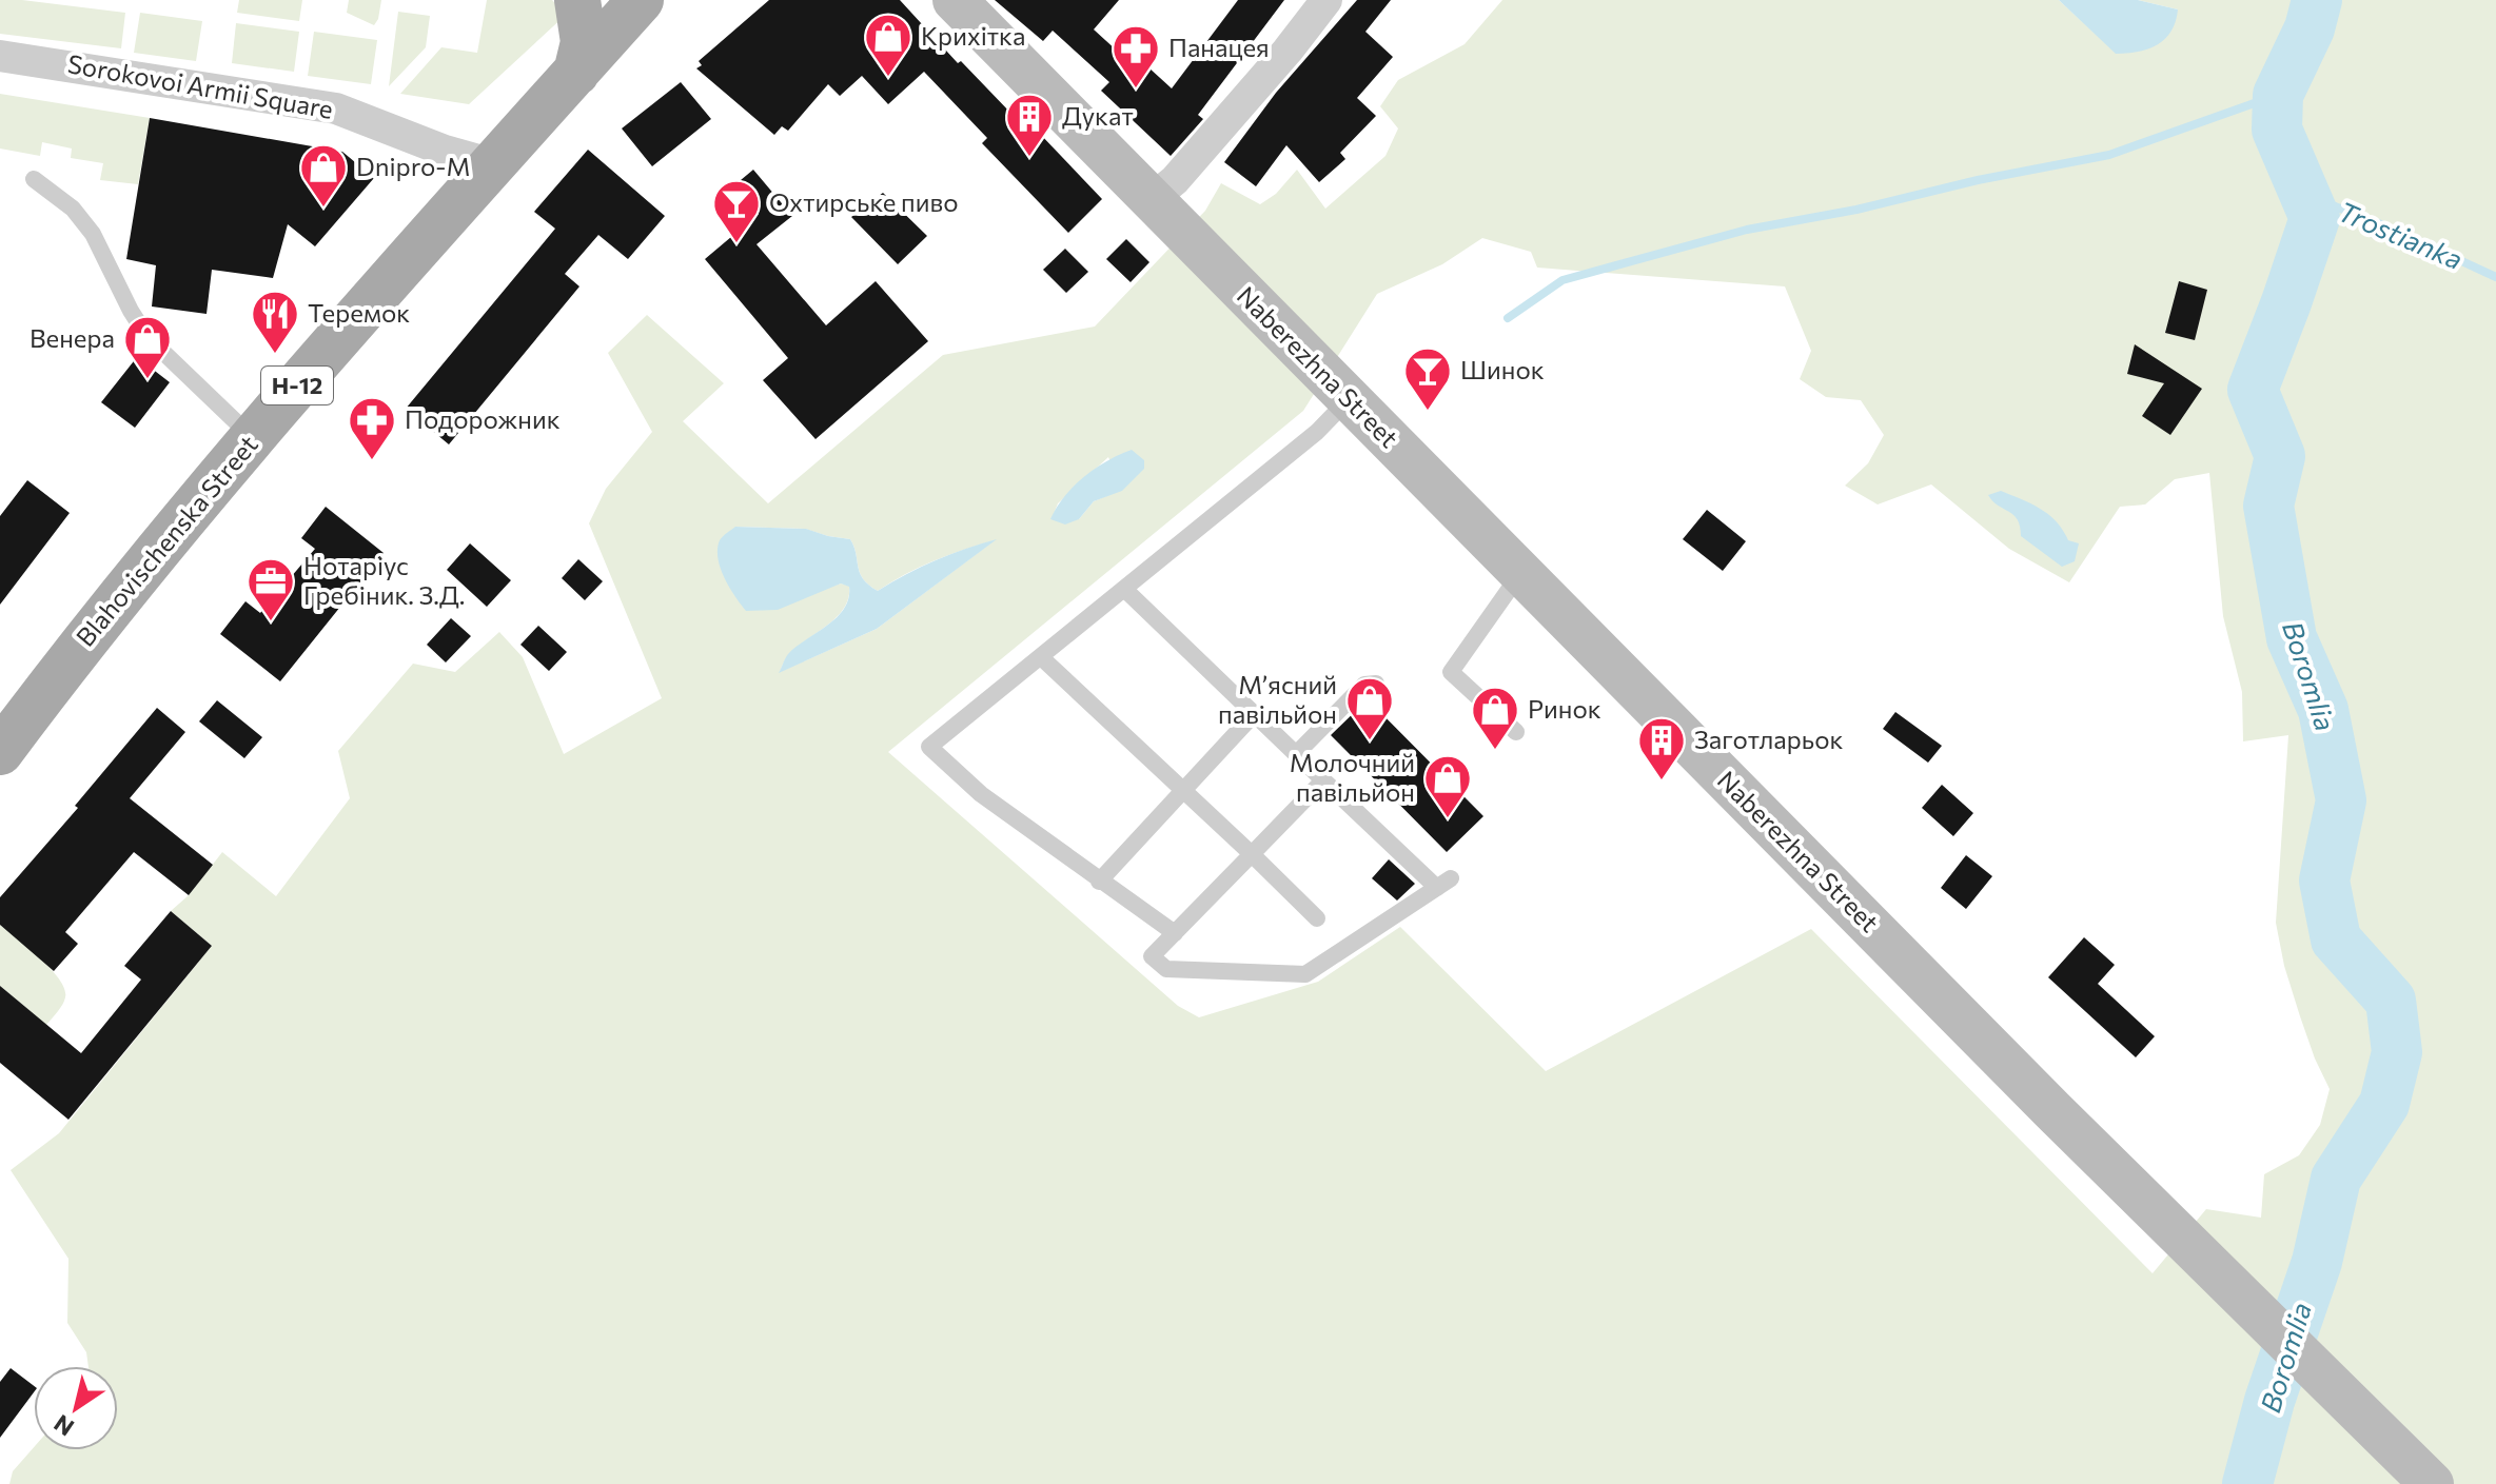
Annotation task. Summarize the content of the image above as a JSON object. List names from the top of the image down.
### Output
{
  "streets": {
    "main road": ["Naberezhna Street", "Н-12", "Blahovischenska Street"],
    "street": ["Sorokovoi Armii Square"]
  },
  "crossings": [
    ["Sorokovoi Armii Square", "Blahovischenska Street"]
  ],
  "water": ["Trostianka", "Boromlia"],
  "places": {
    "shop": [
      "Крихітка",
      "Dnipro-M",
      "Венера",
      "М’ясний павільйон",
      "Ринок",
      "Молочний павільйон"
    ],
    "pharmacy": ["Панацея", "Подорожник"],
    "building": ["Дукат", "Заготларьок"],
    "bar": ["Охтирське пиво", "Шинок"],
    "restaurant": ["Теремок"],
    "office": ["Нотаріус Гребіник. З.Д."]
  },
  "north": "bottom left"
}
